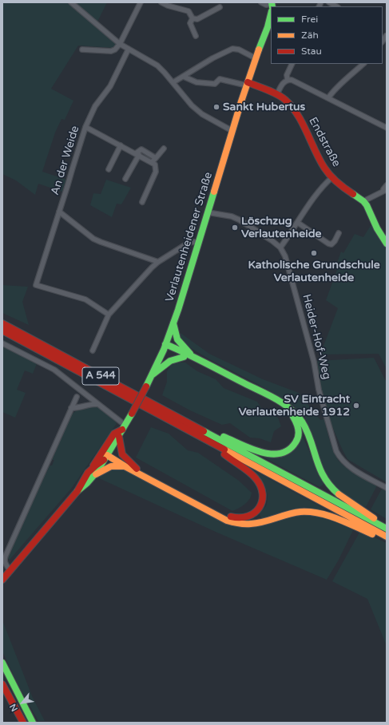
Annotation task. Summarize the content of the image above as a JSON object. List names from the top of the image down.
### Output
{
  "streets": {
    "main road": ["Endstraße", "Verlautenheidener Straße", "A 544"],
    "street": ["An der Weide", "Heider-Hof-Weg"]
  },
  "crossings": [
    ["Endstraße", "Verlautenheidener Straße"],
    ["Verlautenheidener Straße", "Heider-Hof-Weg"]
  ],
  "places": [
    "Sankt Hubertus",
    "Löschzug Verlautenheide",
    "Katholische Grundschule Verlautenheide",
    "SV Eintracht Verlautenheide 1912"
  ],
  "legend": ["Frei", "Zäh", "Stau"],
  "north": "bottom left"
}
